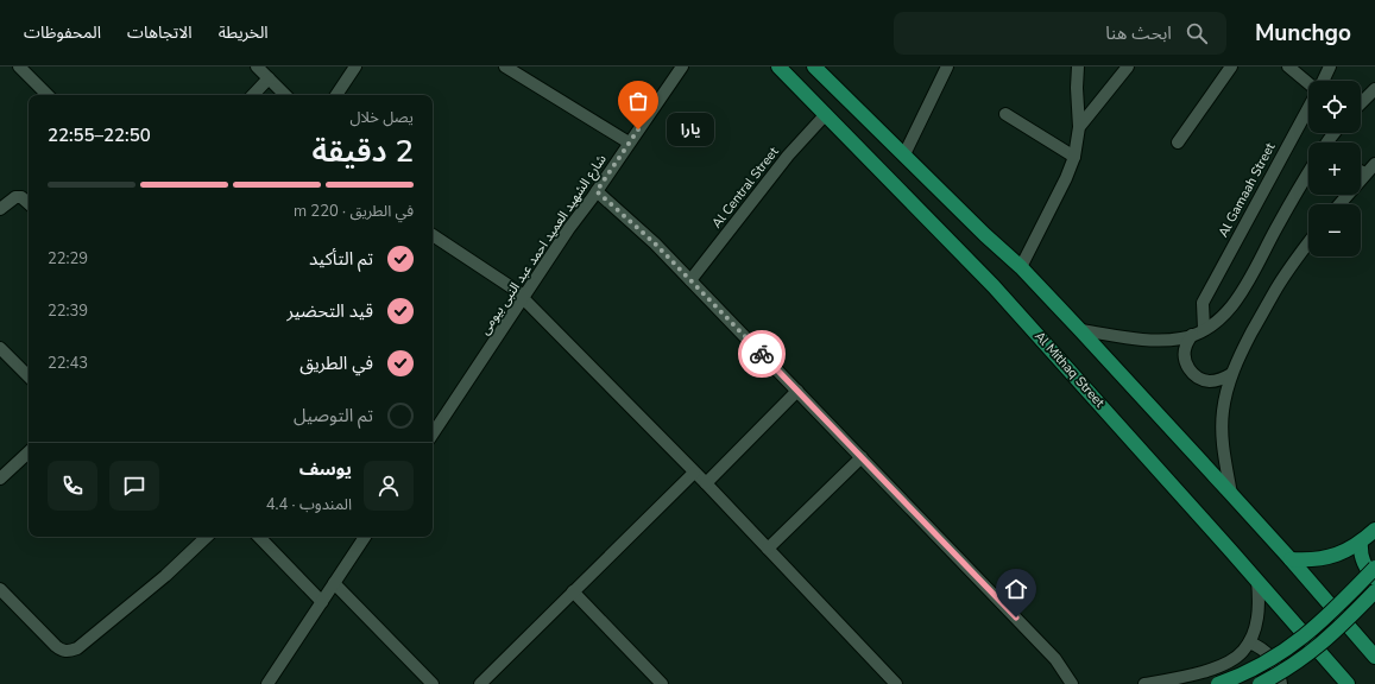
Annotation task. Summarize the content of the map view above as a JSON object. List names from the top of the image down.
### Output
{
  "streets": {
    "main road": ["Al Mithaq Street"],
    "street": ["Al Central Street", "Al Gamaah Street", "شارع الشهيد العميد احمد عبد النبى بيومى"]
  },
  "crossings": [
    ["Al Central Street", "Al Mithaq Street"]
  ],
  "places": ["يارا"],
  "page": {
    "header": "Munchgo",
    "search": "ابحث هنا",
    "nav": ["الخريطة", "الاتجاهات", "المحفوظات"],
    "map_buttons": ["+", "−"],
    "heading": ["2 دقيقة", "يصل خلال", "22:50–22:55"],
    "panel": ["يوسف", "المندوب · 4.4"],
    "bubble": "يارا",
    "bar": "في الطريق · 220 m",
    "list": [
      ["تم التأكيد", "22:29"],
      ["قيد التحضير", "22:39"],
      ["في الطريق", "22:43"],
      "تم التوصيل"
    ]
  }
}
